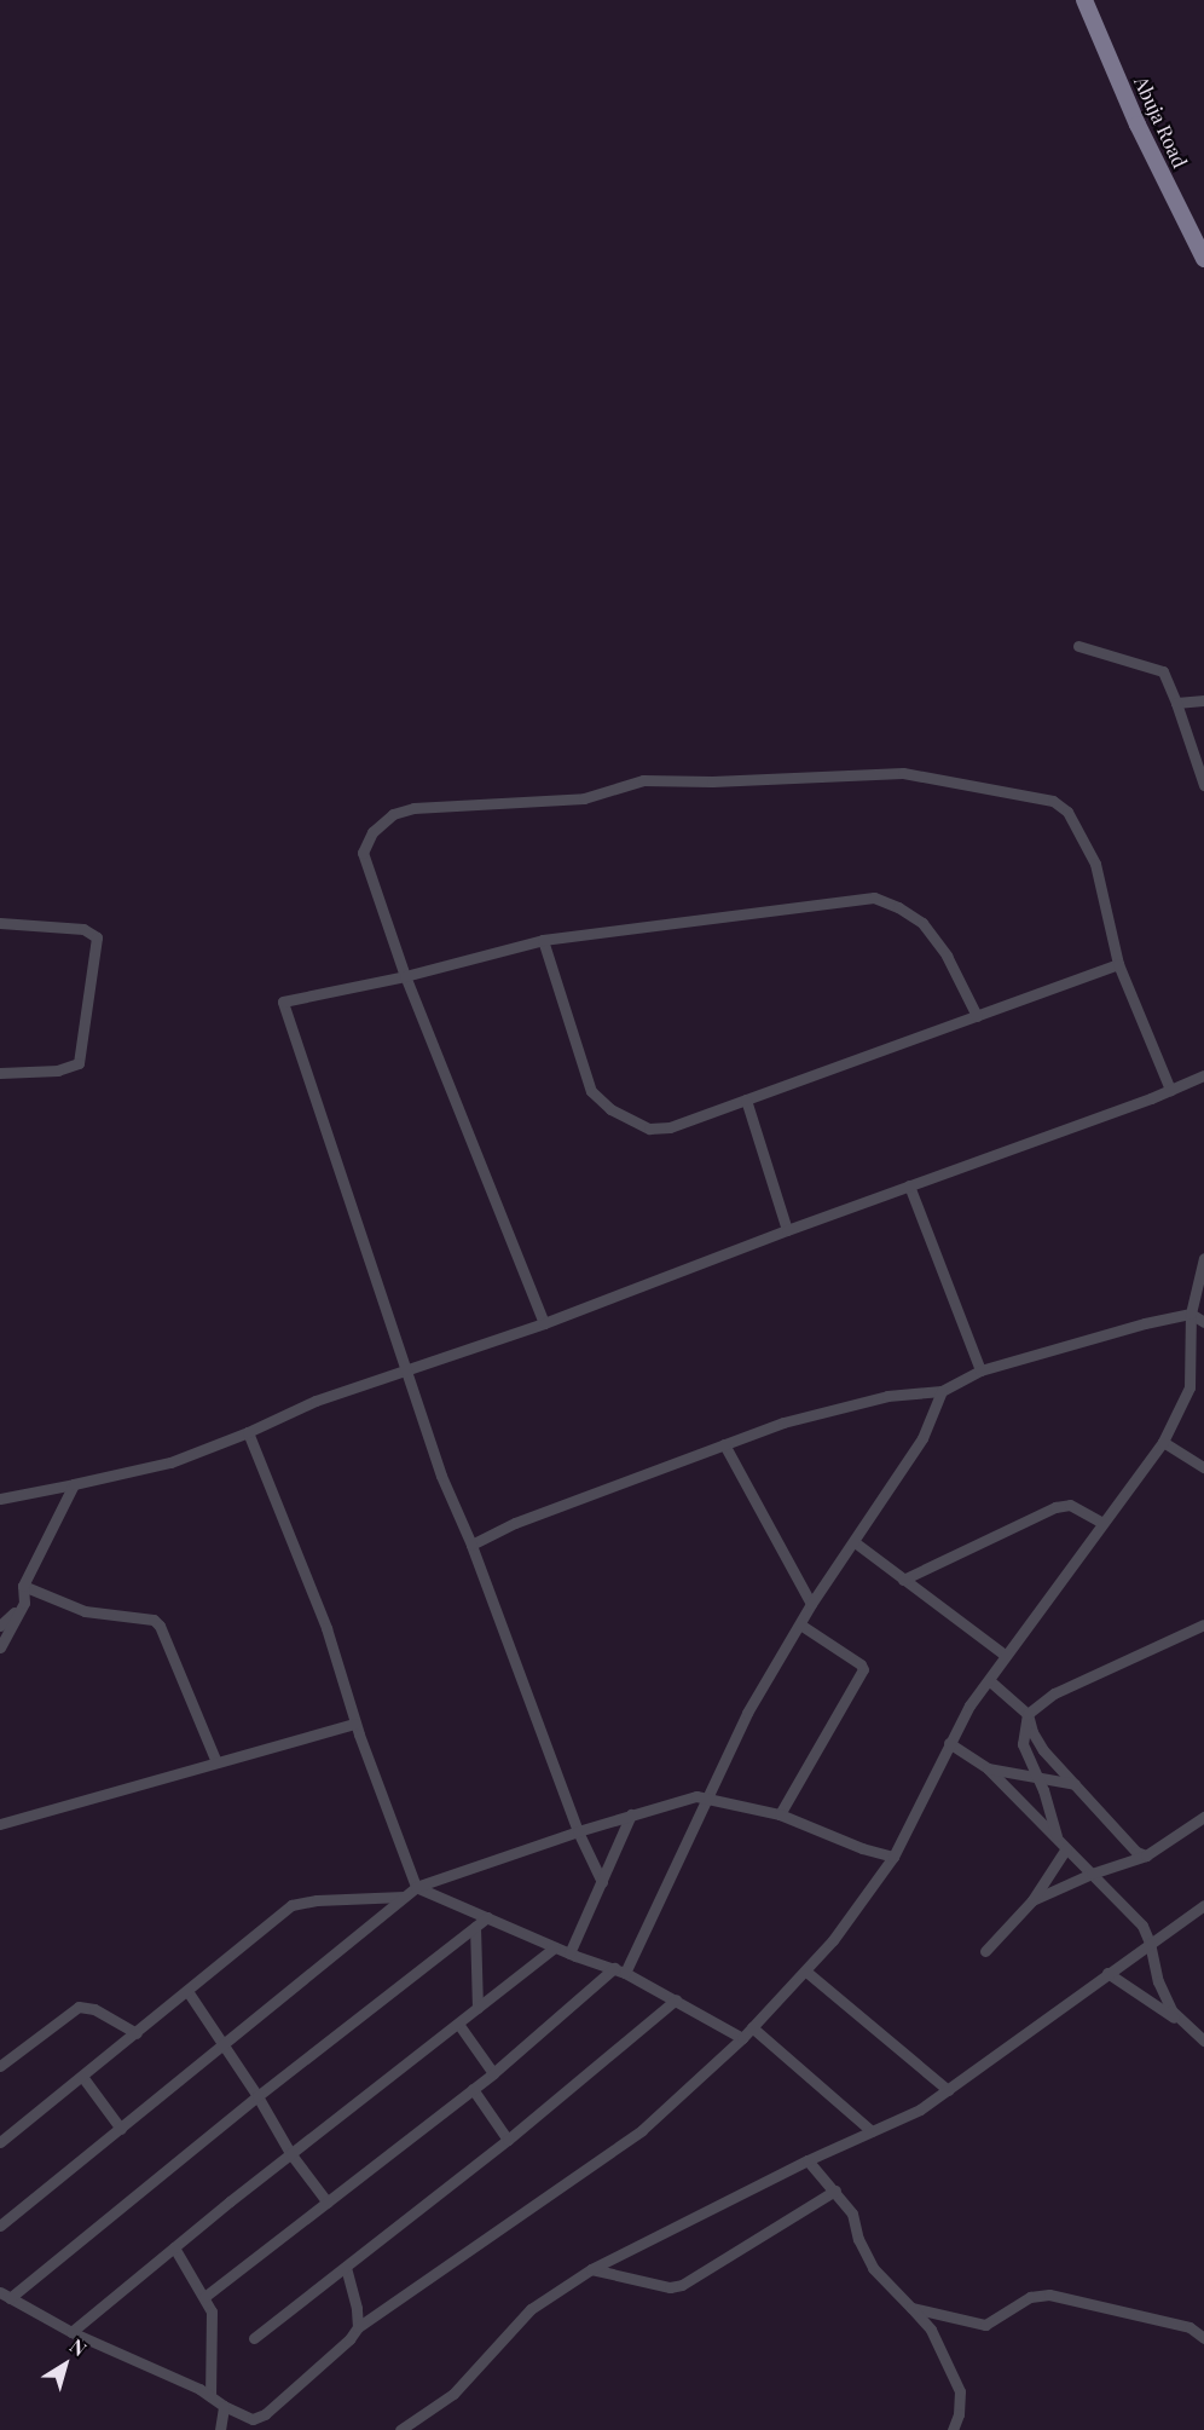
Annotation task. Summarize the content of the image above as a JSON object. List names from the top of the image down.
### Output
{
  "streets": {
    "main road": ["Abuja Road"]
  },
  "north": "top right"
}
